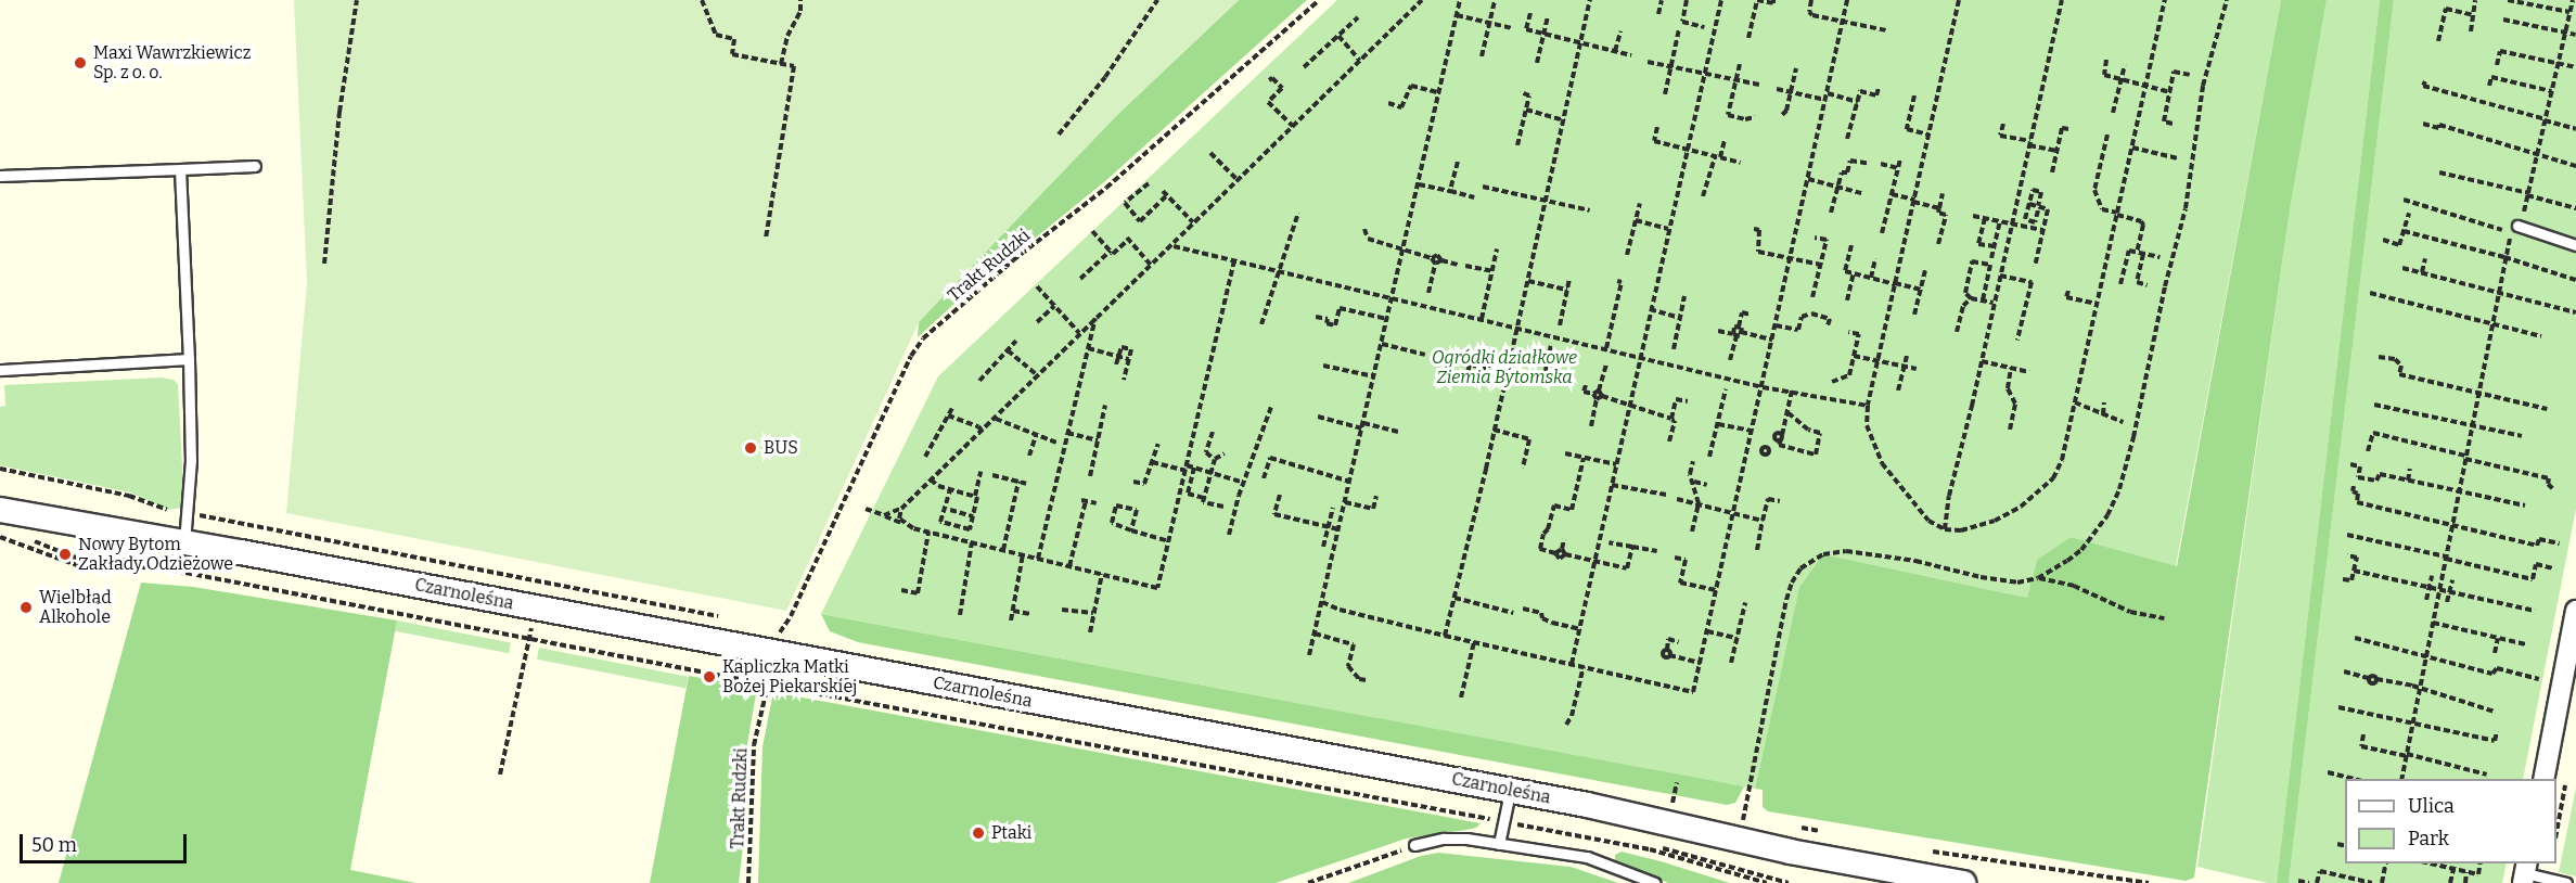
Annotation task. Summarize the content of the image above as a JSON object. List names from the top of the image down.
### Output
{
  "streets": {
    "street": ["Czarnoleśna"],
    "path": ["Trakt Rudzki"]
  },
  "parks": ["Ogródki działkowe Ziemia Bytomska"],
  "places": [
    "Maxi Wawrzkiewicz Sp. z o. o.",
    "BUS",
    "Nowy Bytom Zakłady Odzieżowe",
    "Wielbłąd Alkohole",
    "Kapliczka Matki Bożej Piekarskiej",
    "Ptaki"
  ],
  "legend": ["Ulica", "Park"],
  "scale_bar": "50 m"
}
